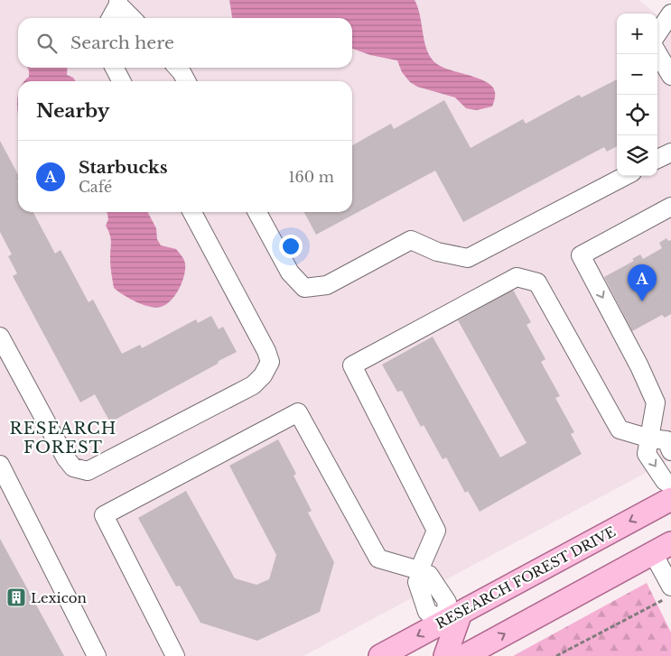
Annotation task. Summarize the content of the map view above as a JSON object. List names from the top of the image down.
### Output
{
  "streets": {
    "main road": ["RESEARCH FOREST DRIVE"]
  },
  "districts": ["RESEARCH FOREST"],
  "places": {
    "building": ["Lexicon"]
  },
  "page": {
    "map_buttons": ["+", "−"],
    "search": "Search here",
    "heading": "Nearby",
    "list": [
      {
        "mark": "A",
        "name": "Starbucks",
        "note": "Café",
        "value": "160 m"
      }
    ],
    "pins": "A"
  }
}
